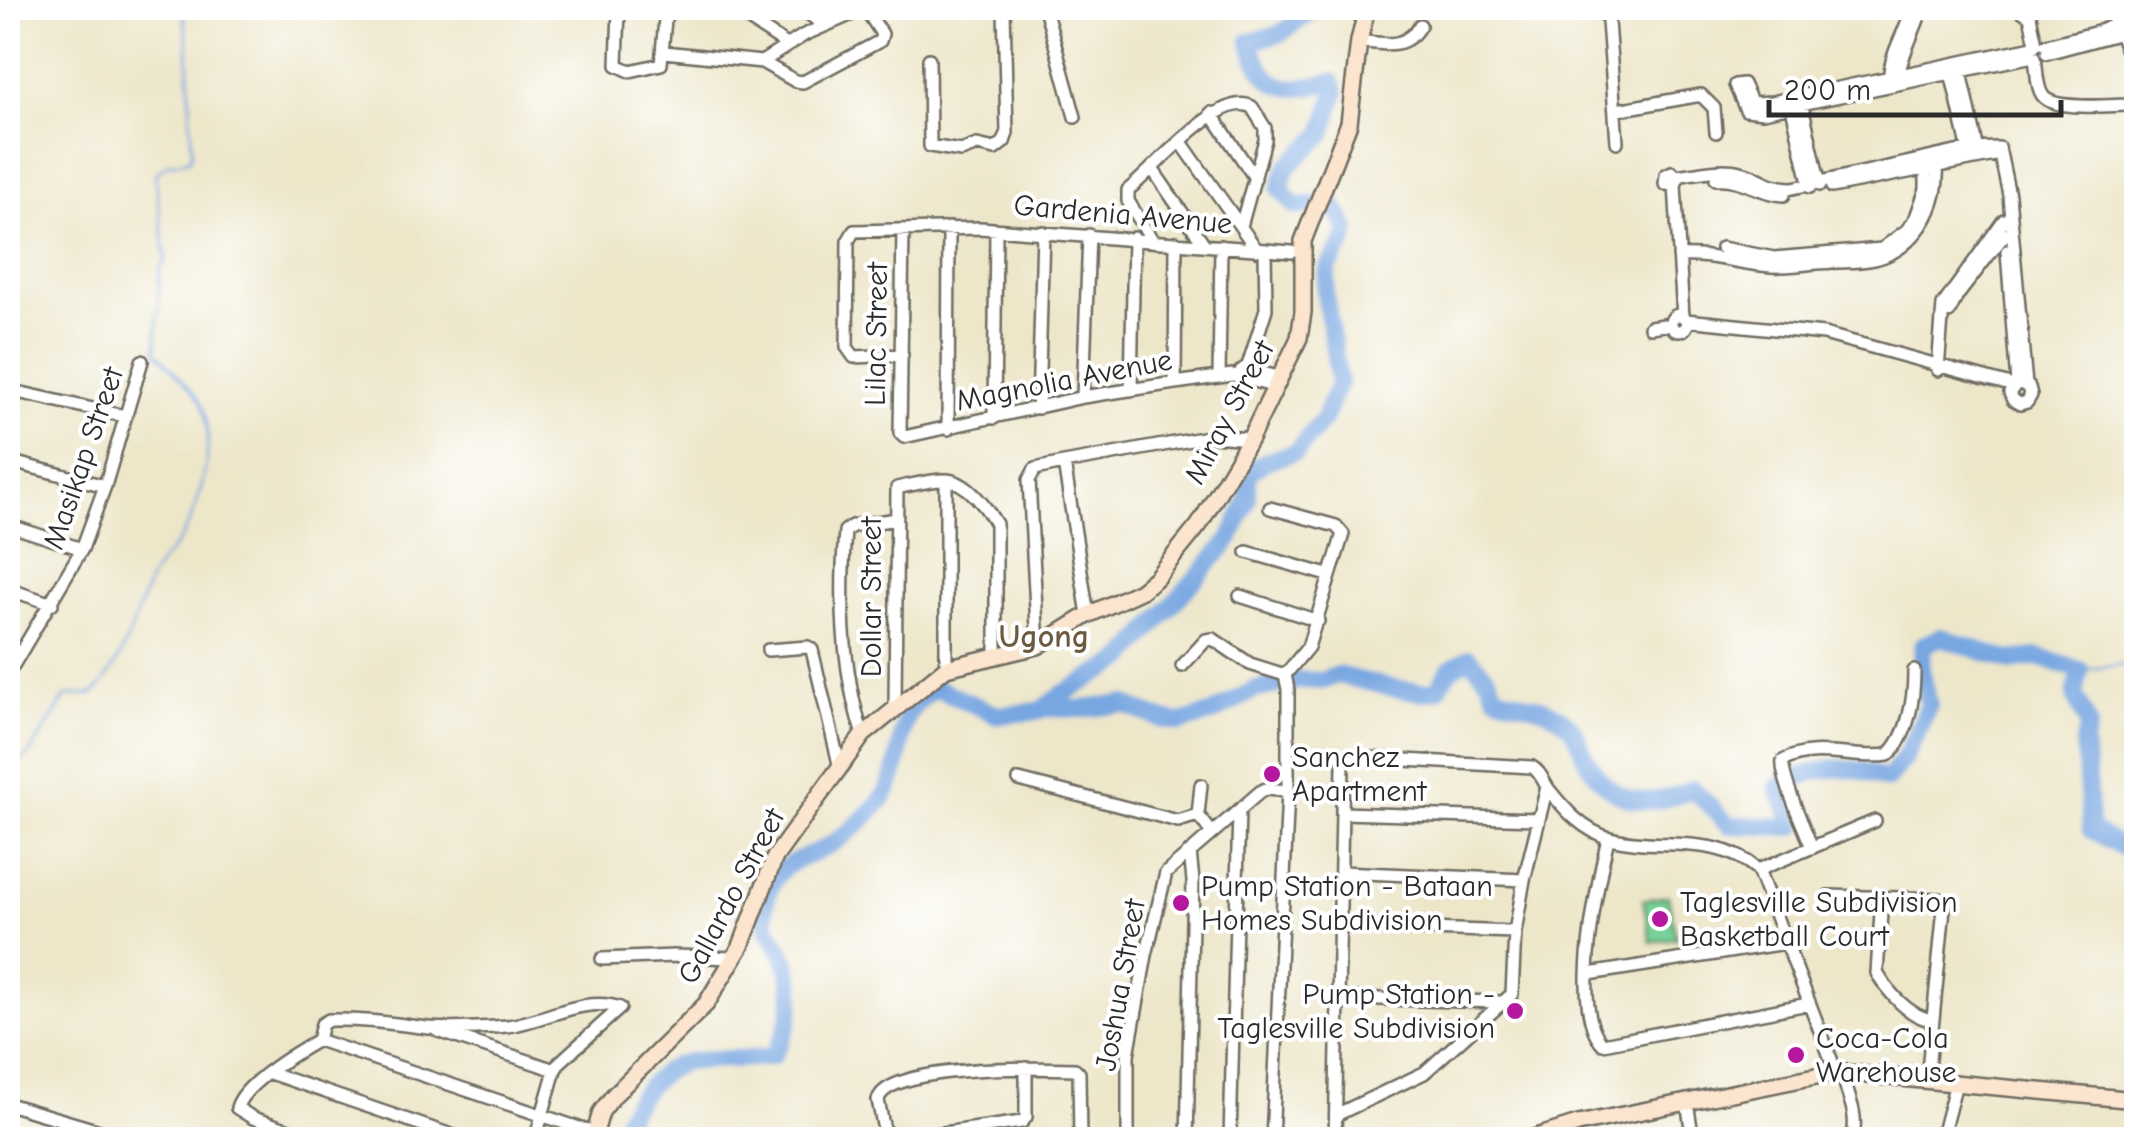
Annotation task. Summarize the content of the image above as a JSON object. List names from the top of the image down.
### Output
{
  "streets": {
    "street": [
      "Gardenia Avenue",
      "Lilac Street",
      "Magnolia Avenue",
      "Miray Street",
      "Masikap Street",
      "Dollar Street",
      "Gallardo Street",
      "Joshua Street"
    ]
  },
  "crossings": [
    ["Gardenia Avenue", "Lilac Street"],
    ["Lilac Street", "Magnolia Avenue"],
    ["Magnolia Avenue", "Miray Street"],
    ["Miray Street", "Gallardo Street"],
    ["Dollar Street", "Gallardo Street"]
  ],
  "districts": ["Ugong"],
  "places": [
    "Sanchez Apartment",
    "Pump Station - Bataan Homes Subdivision",
    "Taglesville Subdivision Basketball Court",
    "Pump Station - Taglesville Subdivision",
    "Coca-Cola Warehouse"
  ],
  "scale_bar": "200 m"
}
